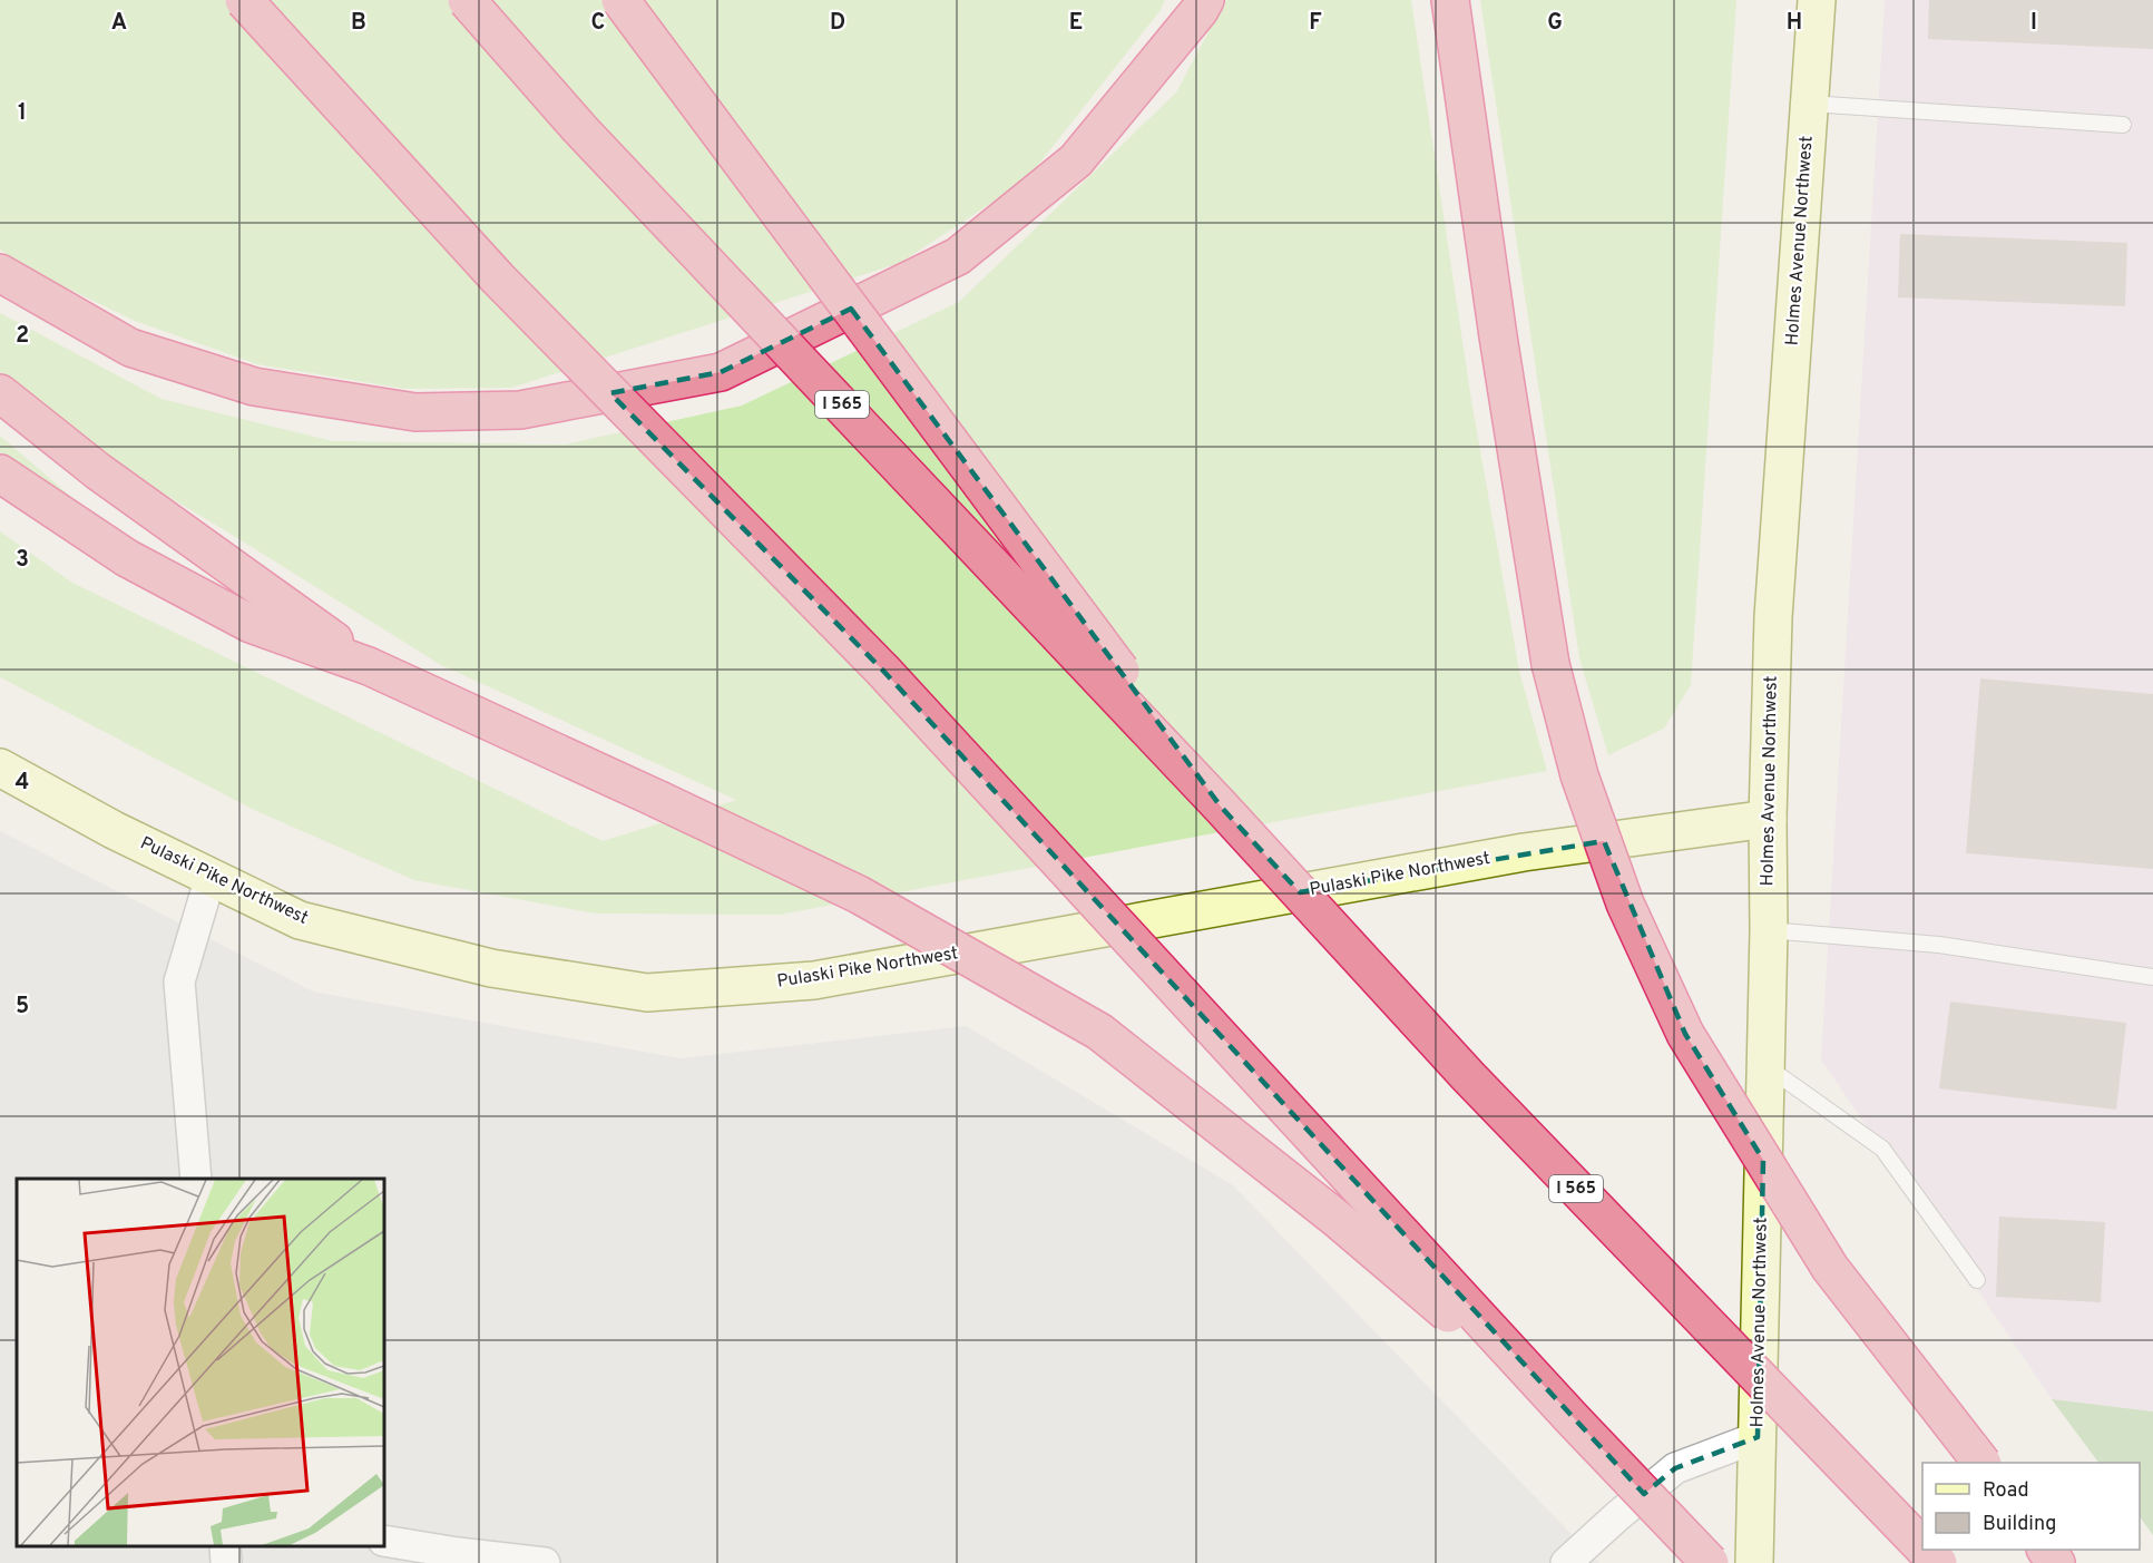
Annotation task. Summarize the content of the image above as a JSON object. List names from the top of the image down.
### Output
{
  "streets": {
    "highway": ["I 565"],
    "main road": ["Holmes Avenue Northwest", "Pulaski Pike Northwest"]
  },
  "crossings": [
    ["Holmes Avenue Northwest", "Pulaski Pike Northwest"]
  ],
  "legend": ["Road", "Building"],
  "grid": {
    "columns": [
      "A",
      "B",
      "C",
      "D",
      "E",
      "F",
      "G",
      "H",
      "I"
    ],
    "rows": [
      "1",
      "2",
      "3",
      "4",
      "5"
    ]
  }
}
